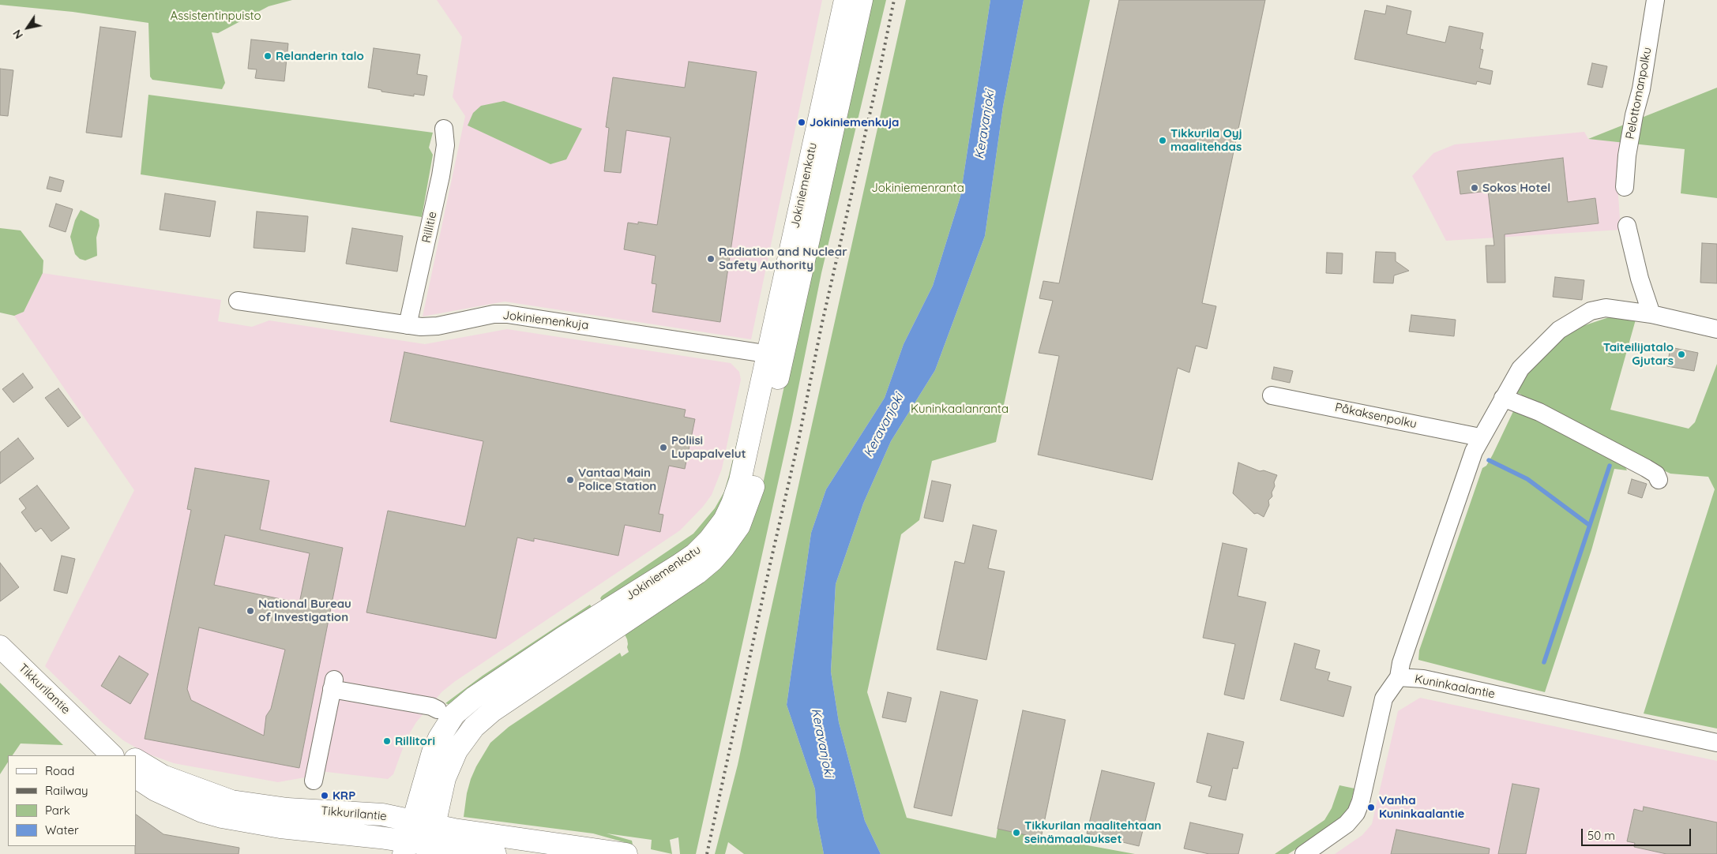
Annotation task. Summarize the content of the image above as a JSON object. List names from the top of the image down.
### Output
{
  "streets": {
    "main road": ["Jokiniemenkatu", "Tikkurilantie"],
    "street": [
      "Pelottomanpolku",
      "Rillitie",
      "Jokiniemenkuja",
      "Påkaksenpolku",
      "Kuninkaalantie"
    ]
  },
  "crossings": [
    ["Jokiniemenkatu", "Jokiniemenkuja"],
    ["Jokiniemenkatu", "Tikkurilantie"],
    ["Rillitie", "Jokiniemenkuja"]
  ],
  "water": ["Keravanjoki"],
  "parks": ["Assistentinpuisto", "Jokiniemenranta", "Kuninkaalanranta"],
  "places": [
    "Relanderin talo",
    "Jokiniemenkuja",
    "Tikkurila Oyj maalitehdas",
    "Sokos Hotel",
    "Radiation and Nuclear Safety Authority",
    "Taiteilijatalo Gjutars",
    "Poliisi Lupapalvelut",
    "Vantaa Main Police Station",
    "National Bureau of Investigation",
    "Rillitori",
    "KRP",
    "Vanha Kuninkaalantie",
    "Tikkurilan maalitehtaan seinämaalaukset"
  ],
  "legend": [
    "Road",
    "Railway",
    "Park",
    "Water"
  ],
  "scale_bar": "50 m",
  "north": "bottom left"
}
